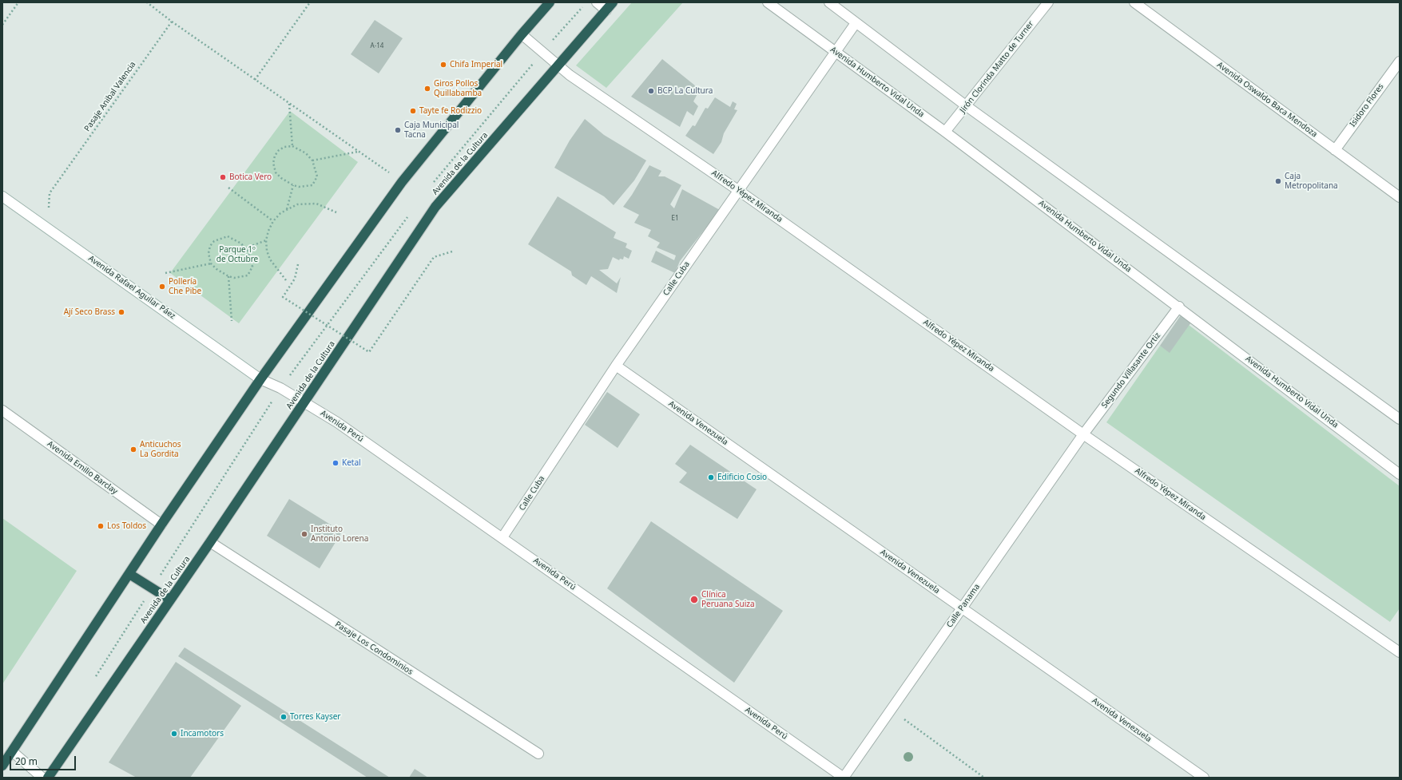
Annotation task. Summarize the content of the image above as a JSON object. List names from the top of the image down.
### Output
{
  "streets": {
    "highway": ["Avenida de la Cultura"],
    "street": [
      "Jirón Clorinda Matto de Turner",
      "Avenida Humberto Vidal Unda",
      "Avenida Oswaldo Baca Mendoza",
      "Isidoro Flores",
      "Alfredo Yépez Miranda",
      "Calle Cuba",
      "Avenida Rafael Aguilar Páez",
      "Segundo Villasante Ortiz",
      "Avenida Venezuela",
      "Avenida Perú",
      "Avenida Emilio Barclay",
      "Calle Panama",
      "Pasaje Los Condominios"
    ],
    "path": ["Pasaje Anibal Valencia"]
  },
  "crossings": [
    ["Jirón Clorinda Matto de Turner", "Avenida Humberto Vidal Unda"],
    ["Avenida Humberto Vidal Unda", "Calle Cuba"],
    ["Avenida Humberto Vidal Unda", "Segundo Villasante Ortiz"],
    ["Avenida Oswaldo Baca Mendoza", "Isidoro Flores"],
    ["Avenida de la Cultura", "Alfredo Yépez Miranda"],
    ["Avenida de la Cultura", "Avenida Perú"],
    ["Avenida de la Cultura", "Pasaje Los Condominios"],
    ["Alfredo Yépez Miranda", "Calle Cuba"],
    ["Alfredo Yépez Miranda", "Segundo Villasante Ortiz"],
    ["Alfredo Yépez Miranda", "Calle Panama"],
    ["Calle Cuba", "Avenida Venezuela"],
    ["Calle Cuba", "Avenida Perú"],
    ["Avenida Rafael Aguilar Páez", "Avenida Perú"],
    ["Segundo Villasante Ortiz", "Calle Panama"],
    ["Avenida Venezuela", "Calle Panama"],
    ["Avenida Perú", "Calle Panama"]
  ],
  "parks": ["Parque 1º de Octubre"],
  "places": [
    "Chifa Imperial",
    "Giros Pollos Quillabamba",
    "BCP La Cultura",
    "Tayte fe Rodizzio",
    "Caja Municipal Tacna",
    "Botica Vero",
    "Caja Metropolitana",
    "Pollería Che Pibe",
    "Ají Seco Brass",
    "Anticuchos La Gordita",
    "Ketal",
    "Edificio Cosio",
    "Los Toldos",
    "Instituto Antonio Lorena",
    "Clínica Peruana Suiza",
    "Torres Kayser",
    "Incamotors"
  ],
  "house_numbers": ["A-14", "E1"],
  "scale_bar": "20 m"
}
